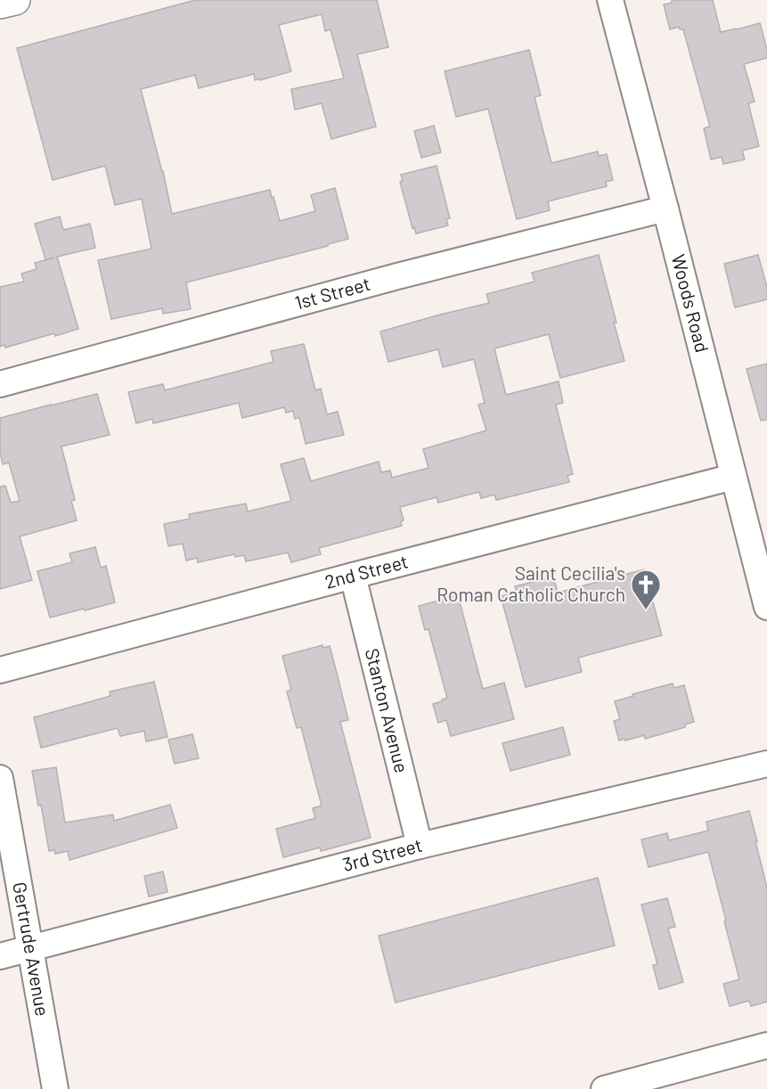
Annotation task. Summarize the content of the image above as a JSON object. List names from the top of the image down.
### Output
{
  "streets": {
    "street": [
      "1st Street",
      "Woods Road",
      "2nd Street",
      "Stanton Avenue",
      "3rd Street",
      "Gertrude Avenue"
    ]
  },
  "crossings": [
    ["1st Street", "Woods Road"],
    ["Woods Road", "2nd Street"],
    ["2nd Street", "Stanton Avenue"],
    ["Stanton Avenue", "3rd Street"],
    ["3rd Street", "Gertrude Avenue"]
  ],
  "places": {
    "church": ["Saint Cecilia's Roman Catholic Church"]
  }
}
